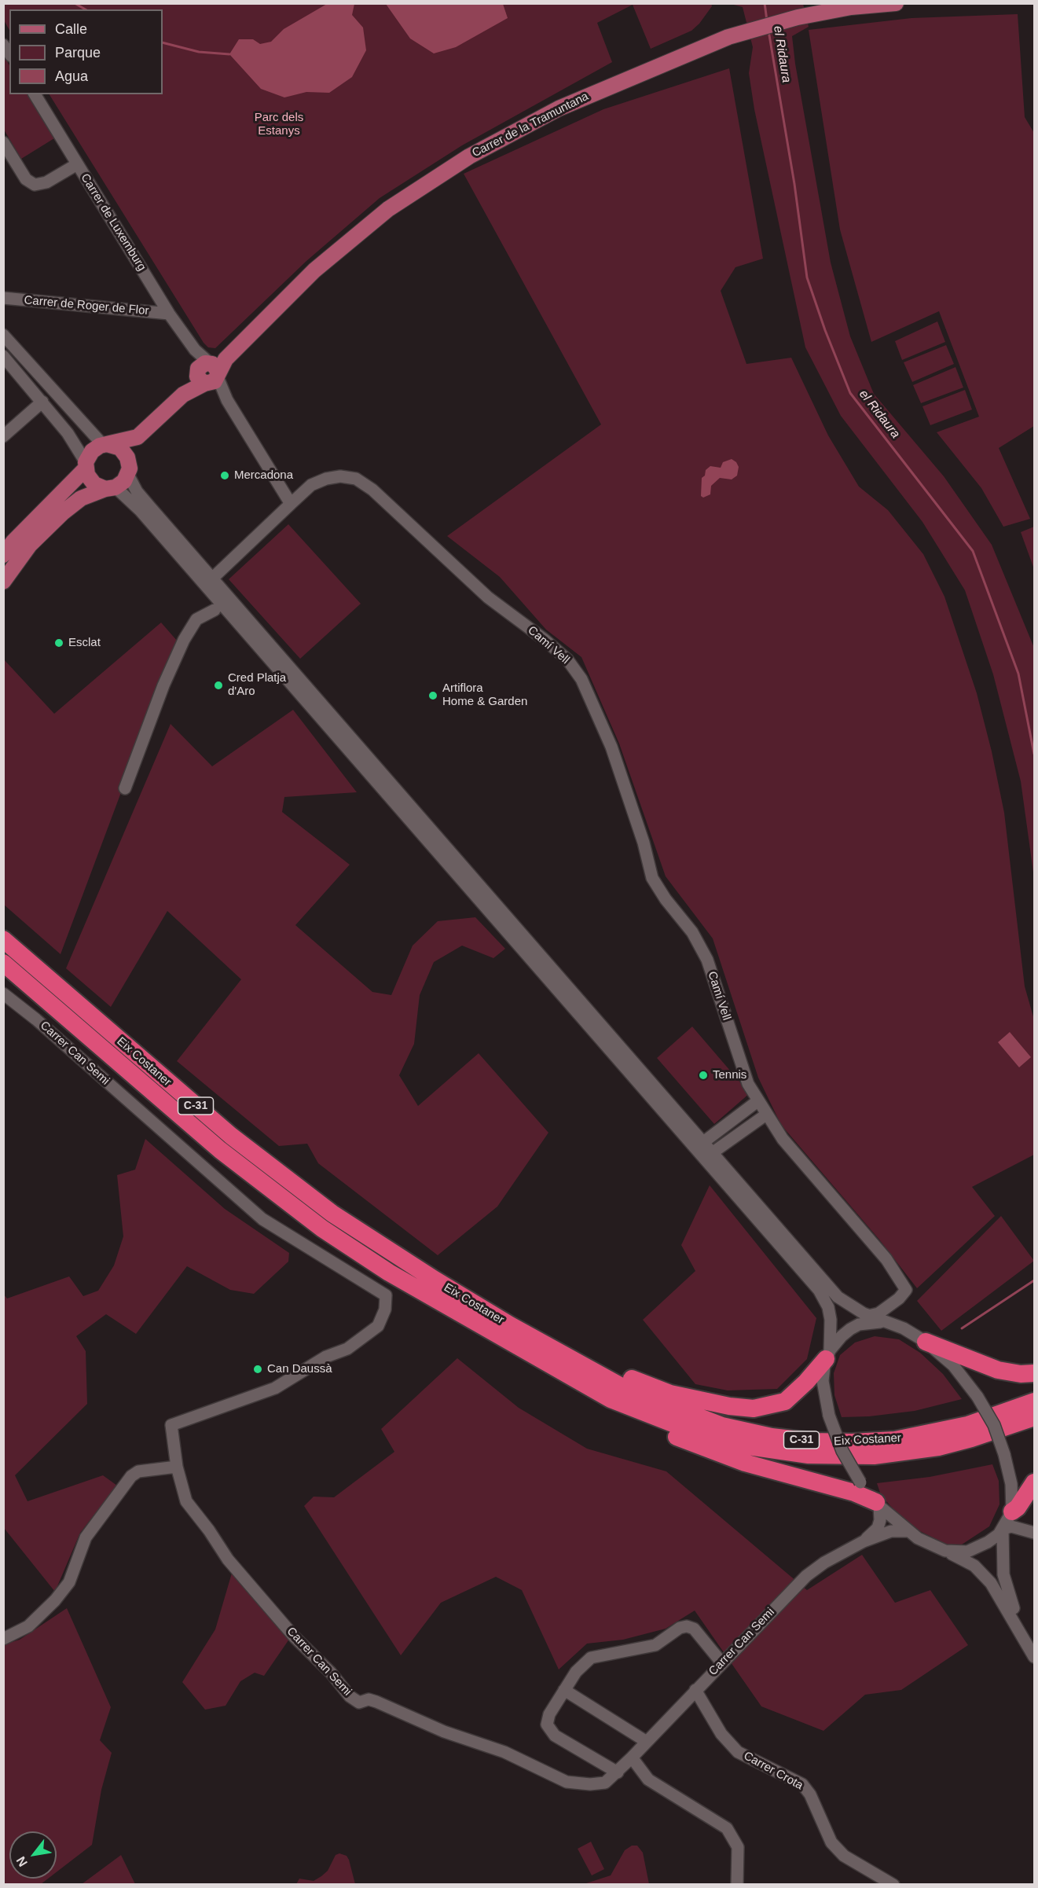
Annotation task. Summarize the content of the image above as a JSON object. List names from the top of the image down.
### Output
{
  "streets": {
    "highway": ["Eix Costaner", "C-31"],
    "main road": ["Carrer de la Tramuntana"],
    "street": [
      "Carrer de Luxemburg",
      "Carrer de Roger de Flor",
      "Camí Vell",
      "Carrer Can Semi",
      "Carrer Crota"
    ]
  },
  "crossings": [
    ["Carrer de la Tramuntana", "Carrer de Luxemburg"],
    ["Carrer de Luxemburg", "Carrer de Roger de Flor"],
    ["Carrer Can Semi", "C-31"],
    ["Carrer Can Semi", "Carrer Crota"],
    ["Eix Costaner", "C-31"]
  ],
  "water": ["el Ridaura"],
  "parks": ["Parc dels Estanys"],
  "places": [
    "Mercadona",
    "Esclat",
    "Cred Platja d'Aro",
    "Artiflora Home & Garden",
    "Tennis",
    "Can Daussà"
  ],
  "legend": ["Calle", "Parque", "Agua"],
  "north": "bottom left"
}
